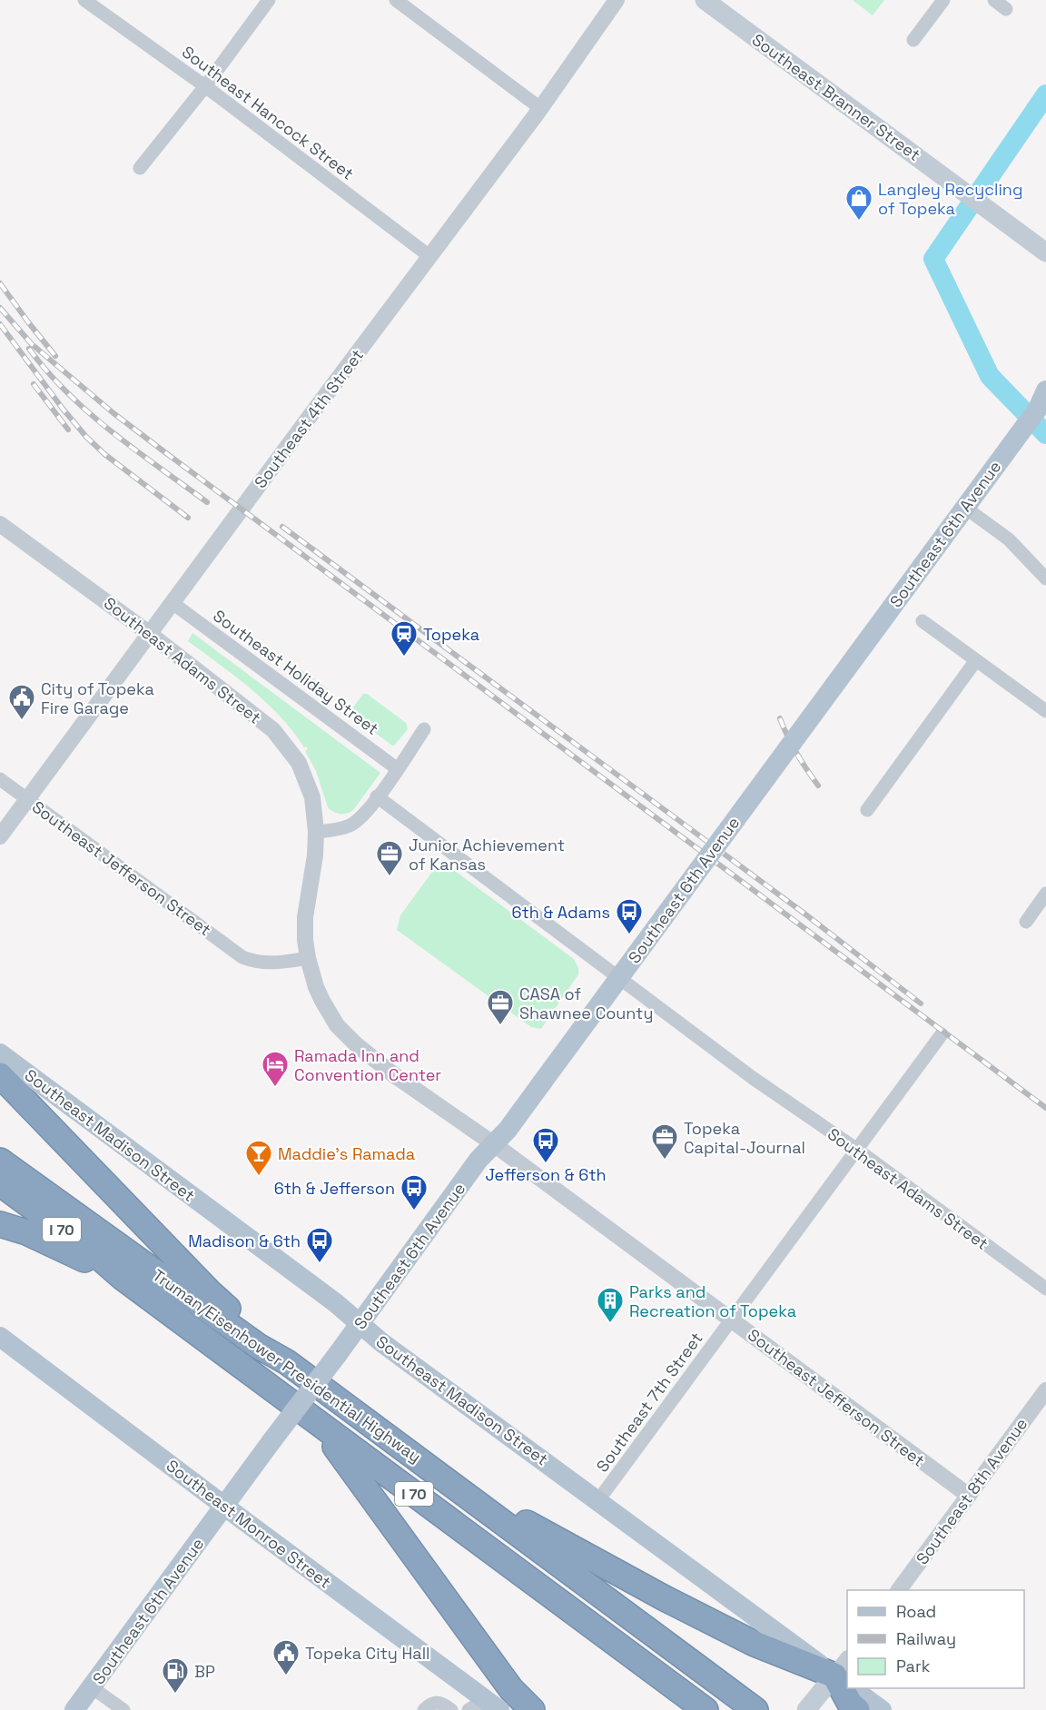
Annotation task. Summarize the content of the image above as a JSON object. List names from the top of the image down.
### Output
{
  "streets": {
    "highway": ["I 70", "Truman/Eisenhower Presidential Highway"],
    "main road": [
      "Southeast Branner Street",
      "Southeast 6th Avenue",
      "Southeast Madison Street",
      "Southeast Monroe Street"
    ],
    "street": [
      "Southeast Hancock Street",
      "Southeast 4th Street",
      "Southeast Adams Street",
      "Southeast Holiday Street",
      "Southeast Jefferson Street",
      "Southeast 7th Street",
      "Southeast 8th Avenue"
    ]
  },
  "crossings": [
    ["Southeast Hancock Street", "Southeast 4th Street"],
    ["Southeast 4th Street", "Southeast Adams Street"],
    ["Southeast 4th Street", "Southeast Holiday Street"],
    ["Southeast 4th Street", "Southeast Jefferson Street"],
    ["Southeast 6th Avenue", "Southeast Jefferson Street"],
    ["Southeast 6th Avenue", "Southeast Madison Street"],
    ["Southeast 6th Avenue", "Southeast Monroe Street"],
    ["Southeast Adams Street", "Southeast Jefferson Street"],
    ["Southeast Adams Street", "Southeast 7th Street"],
    ["Southeast Jefferson Street", "Southeast 7th Street"],
    ["Southeast Jefferson Street", "Southeast 8th Avenue"],
    ["Southeast Madison Street", "Southeast 7th Street"]
  ],
  "places": {
    "shop": ["Langley Recycling of Topeka"],
    "station": ["Topeka"],
    "public building": ["City of Topeka Fire Garage", "Topeka City Hall"],
    "office": ["Junior Achievement of Kansas", "CASA of Shawnee County", "Topeka Capital-Journal"],
    "bus stop": [
      "6th & Adams",
      "Jefferson & 6th",
      "6th & Jefferson",
      "Madison & 6th"
    ],
    "hotel": ["Ramada Inn and Convention Center"],
    "bar": ["Maddie's Ramada"],
    "building": ["Parks and Recreation of Topeka"],
    "fuel station": ["BP"]
  },
  "legend": ["Road", "Railway", "Park"]
}
